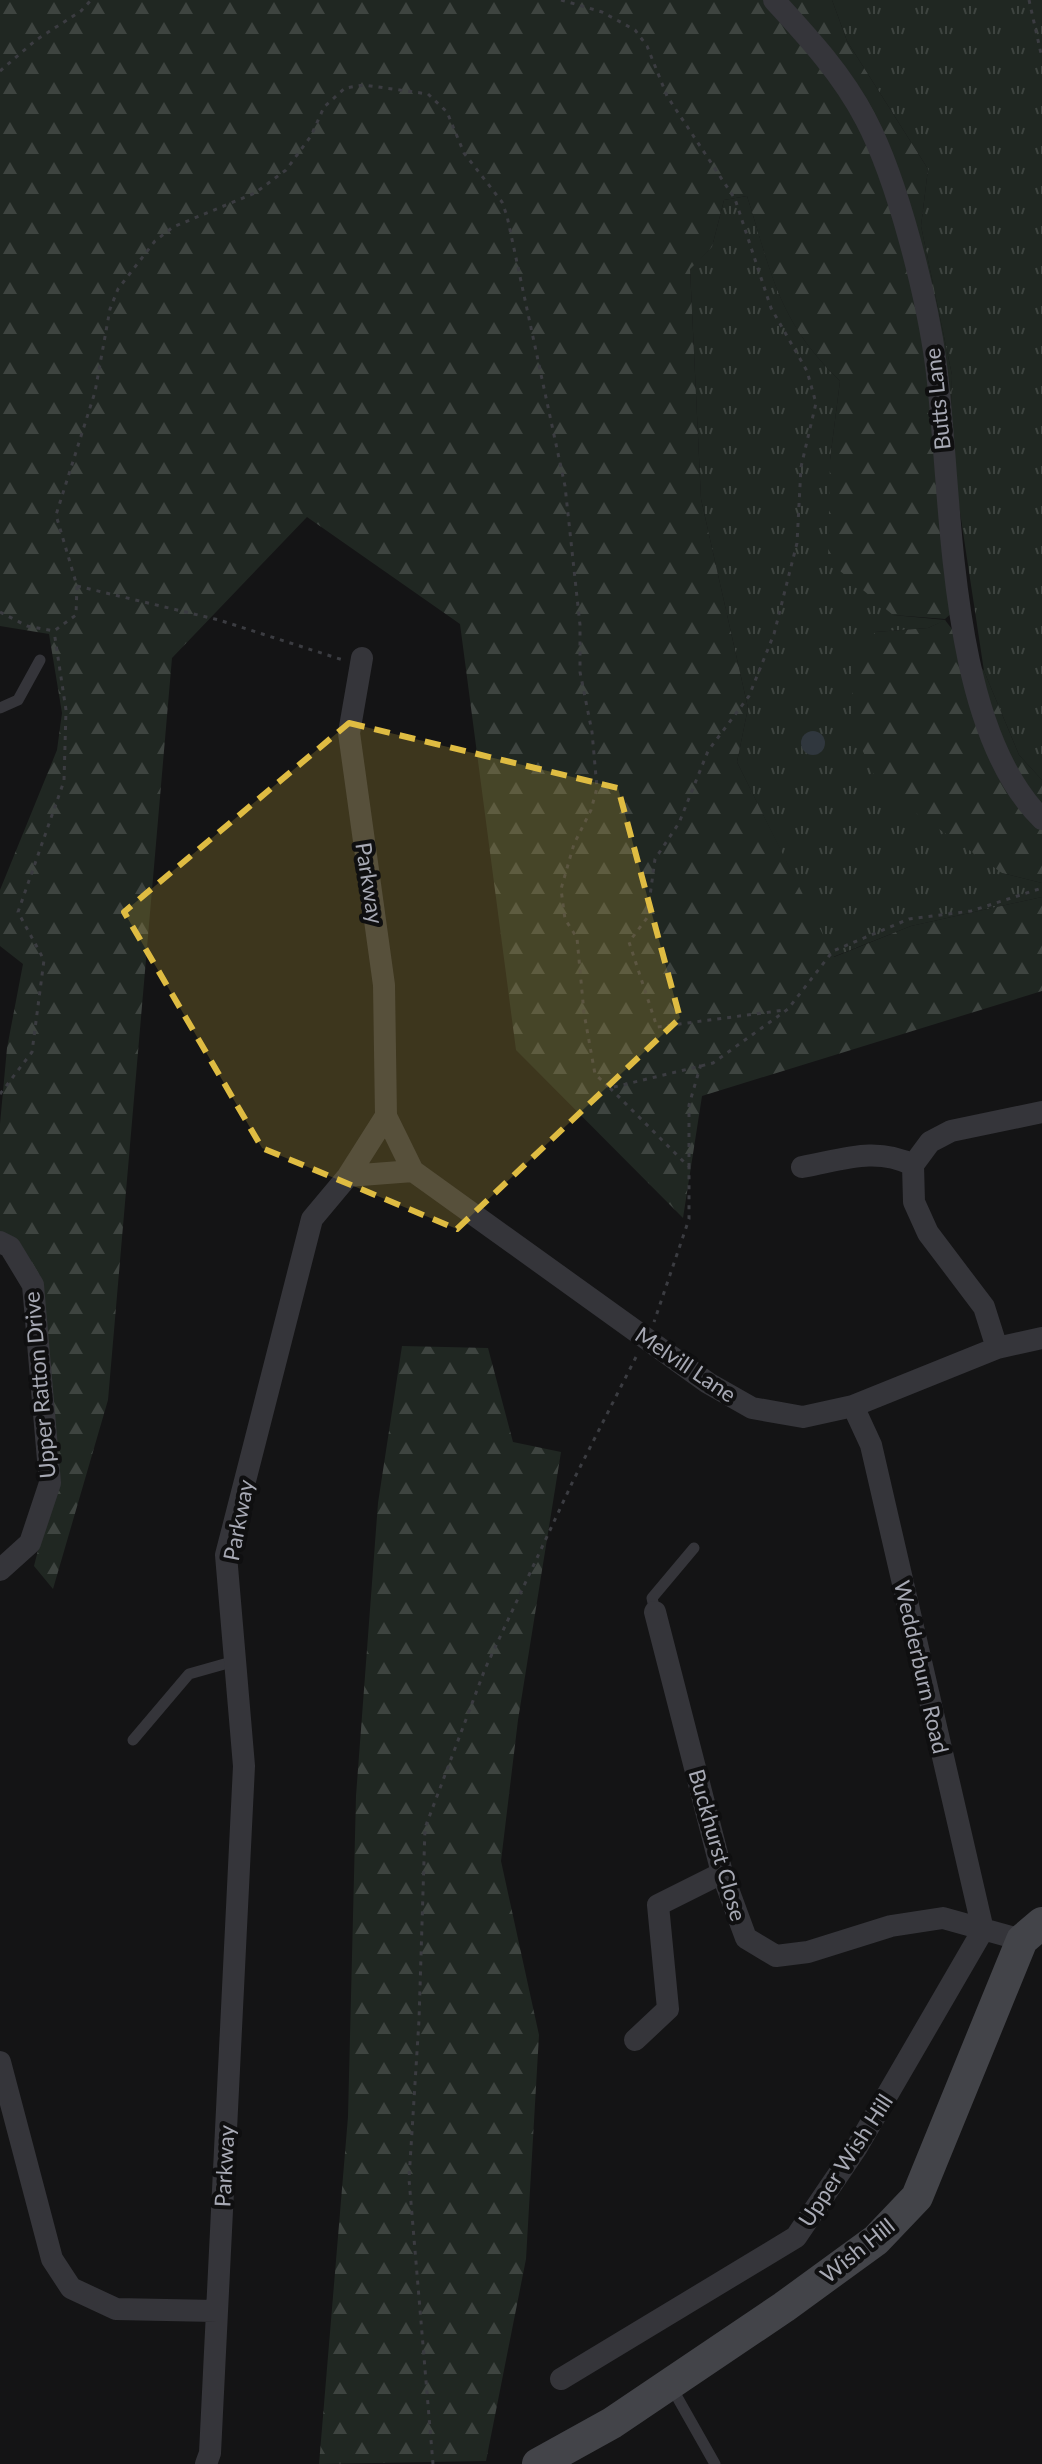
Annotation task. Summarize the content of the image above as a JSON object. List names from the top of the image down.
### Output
{
  "streets": {
    "street": [
      "Butts Lane",
      "Parkway",
      "Melvill Lane",
      "Upper Ratton Drive",
      "Wedderburn Road",
      "Buckhurst Close",
      "Upper Wish Hill",
      "Wish Hill"
    ]
  },
  "crossings": [
    ["Melvill Lane", "Wedderburn Road"],
    ["Wedderburn Road", "Buckhurst Close"],
    ["Wedderburn Road", "Upper Wish Hill"],
    ["Buckhurst Close", "Upper Wish Hill"],
    ["Buckhurst Close", "Wish Hill"]
  ]
}
